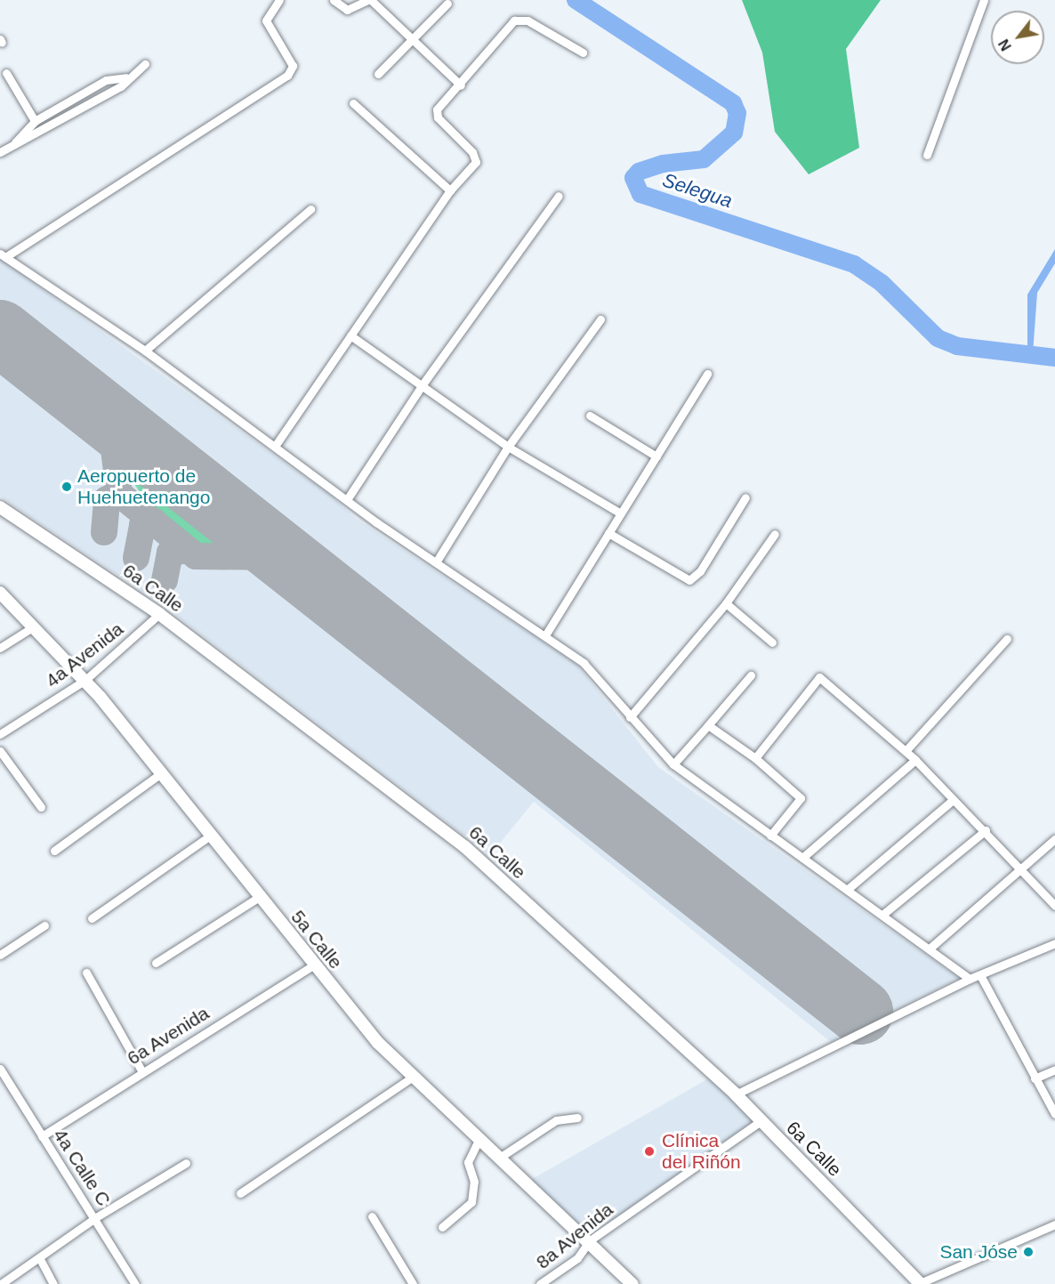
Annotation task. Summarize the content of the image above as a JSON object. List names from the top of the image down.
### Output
{
  "streets": {
    "street": [
      "6a Calle",
      "4a Avenida",
      "5a Calle",
      "6a Avenida",
      "4a Calle C",
      "8a Avenida"
    ]
  },
  "crossings": [
    ["6a Calle", "4a Avenida"],
    ["6a Calle", "8a Avenida"],
    ["4a Avenida", "5a Calle"],
    ["5a Calle", "6a Avenida"],
    ["5a Calle", "8a Avenida"],
    ["6a Avenida", "4a Calle C"]
  ],
  "water": ["Selegua"],
  "places": ["Aeropuerto de Huehuetenango", "Clínica del Riñón", "San Jóse"],
  "north": "bottom left"
}
